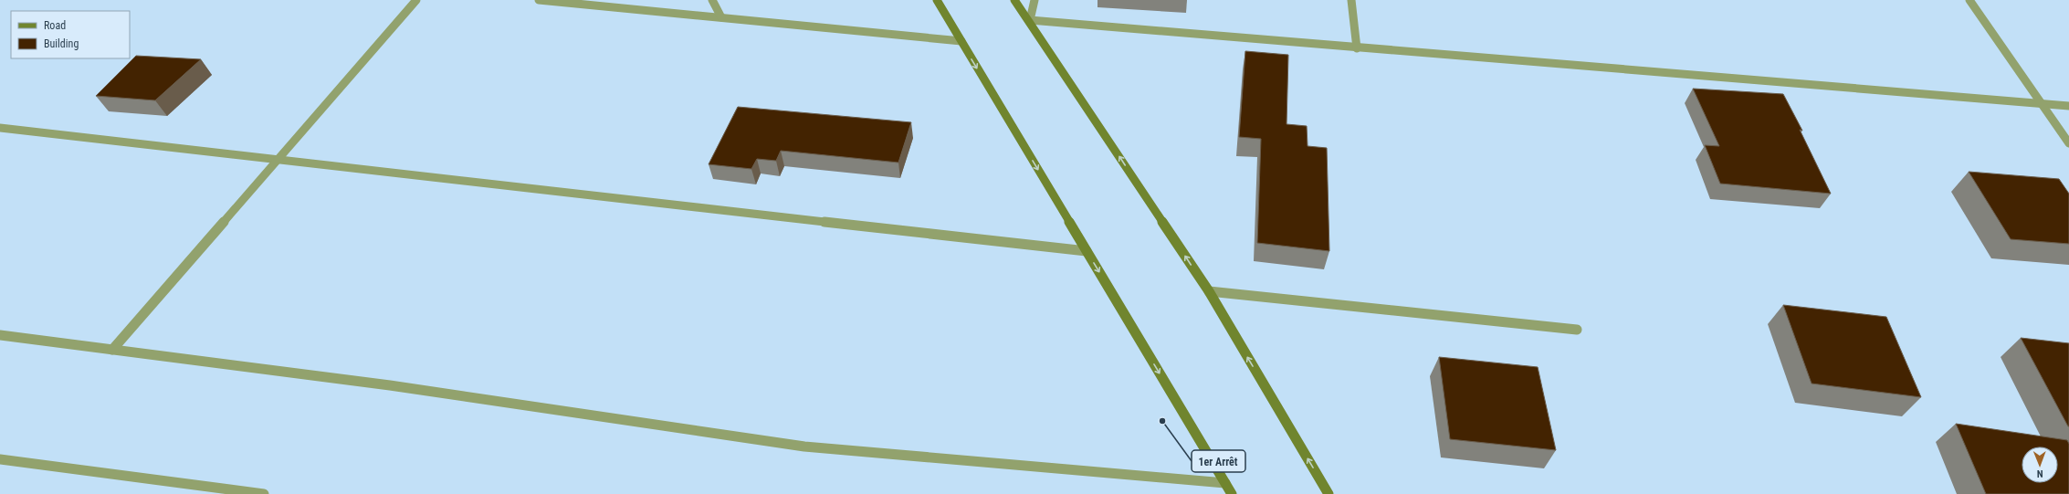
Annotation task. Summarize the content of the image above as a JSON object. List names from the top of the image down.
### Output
{
  "places": ["1er Arrêt"],
  "legend": ["Road", "Building"],
  "north": "bottom"
}
